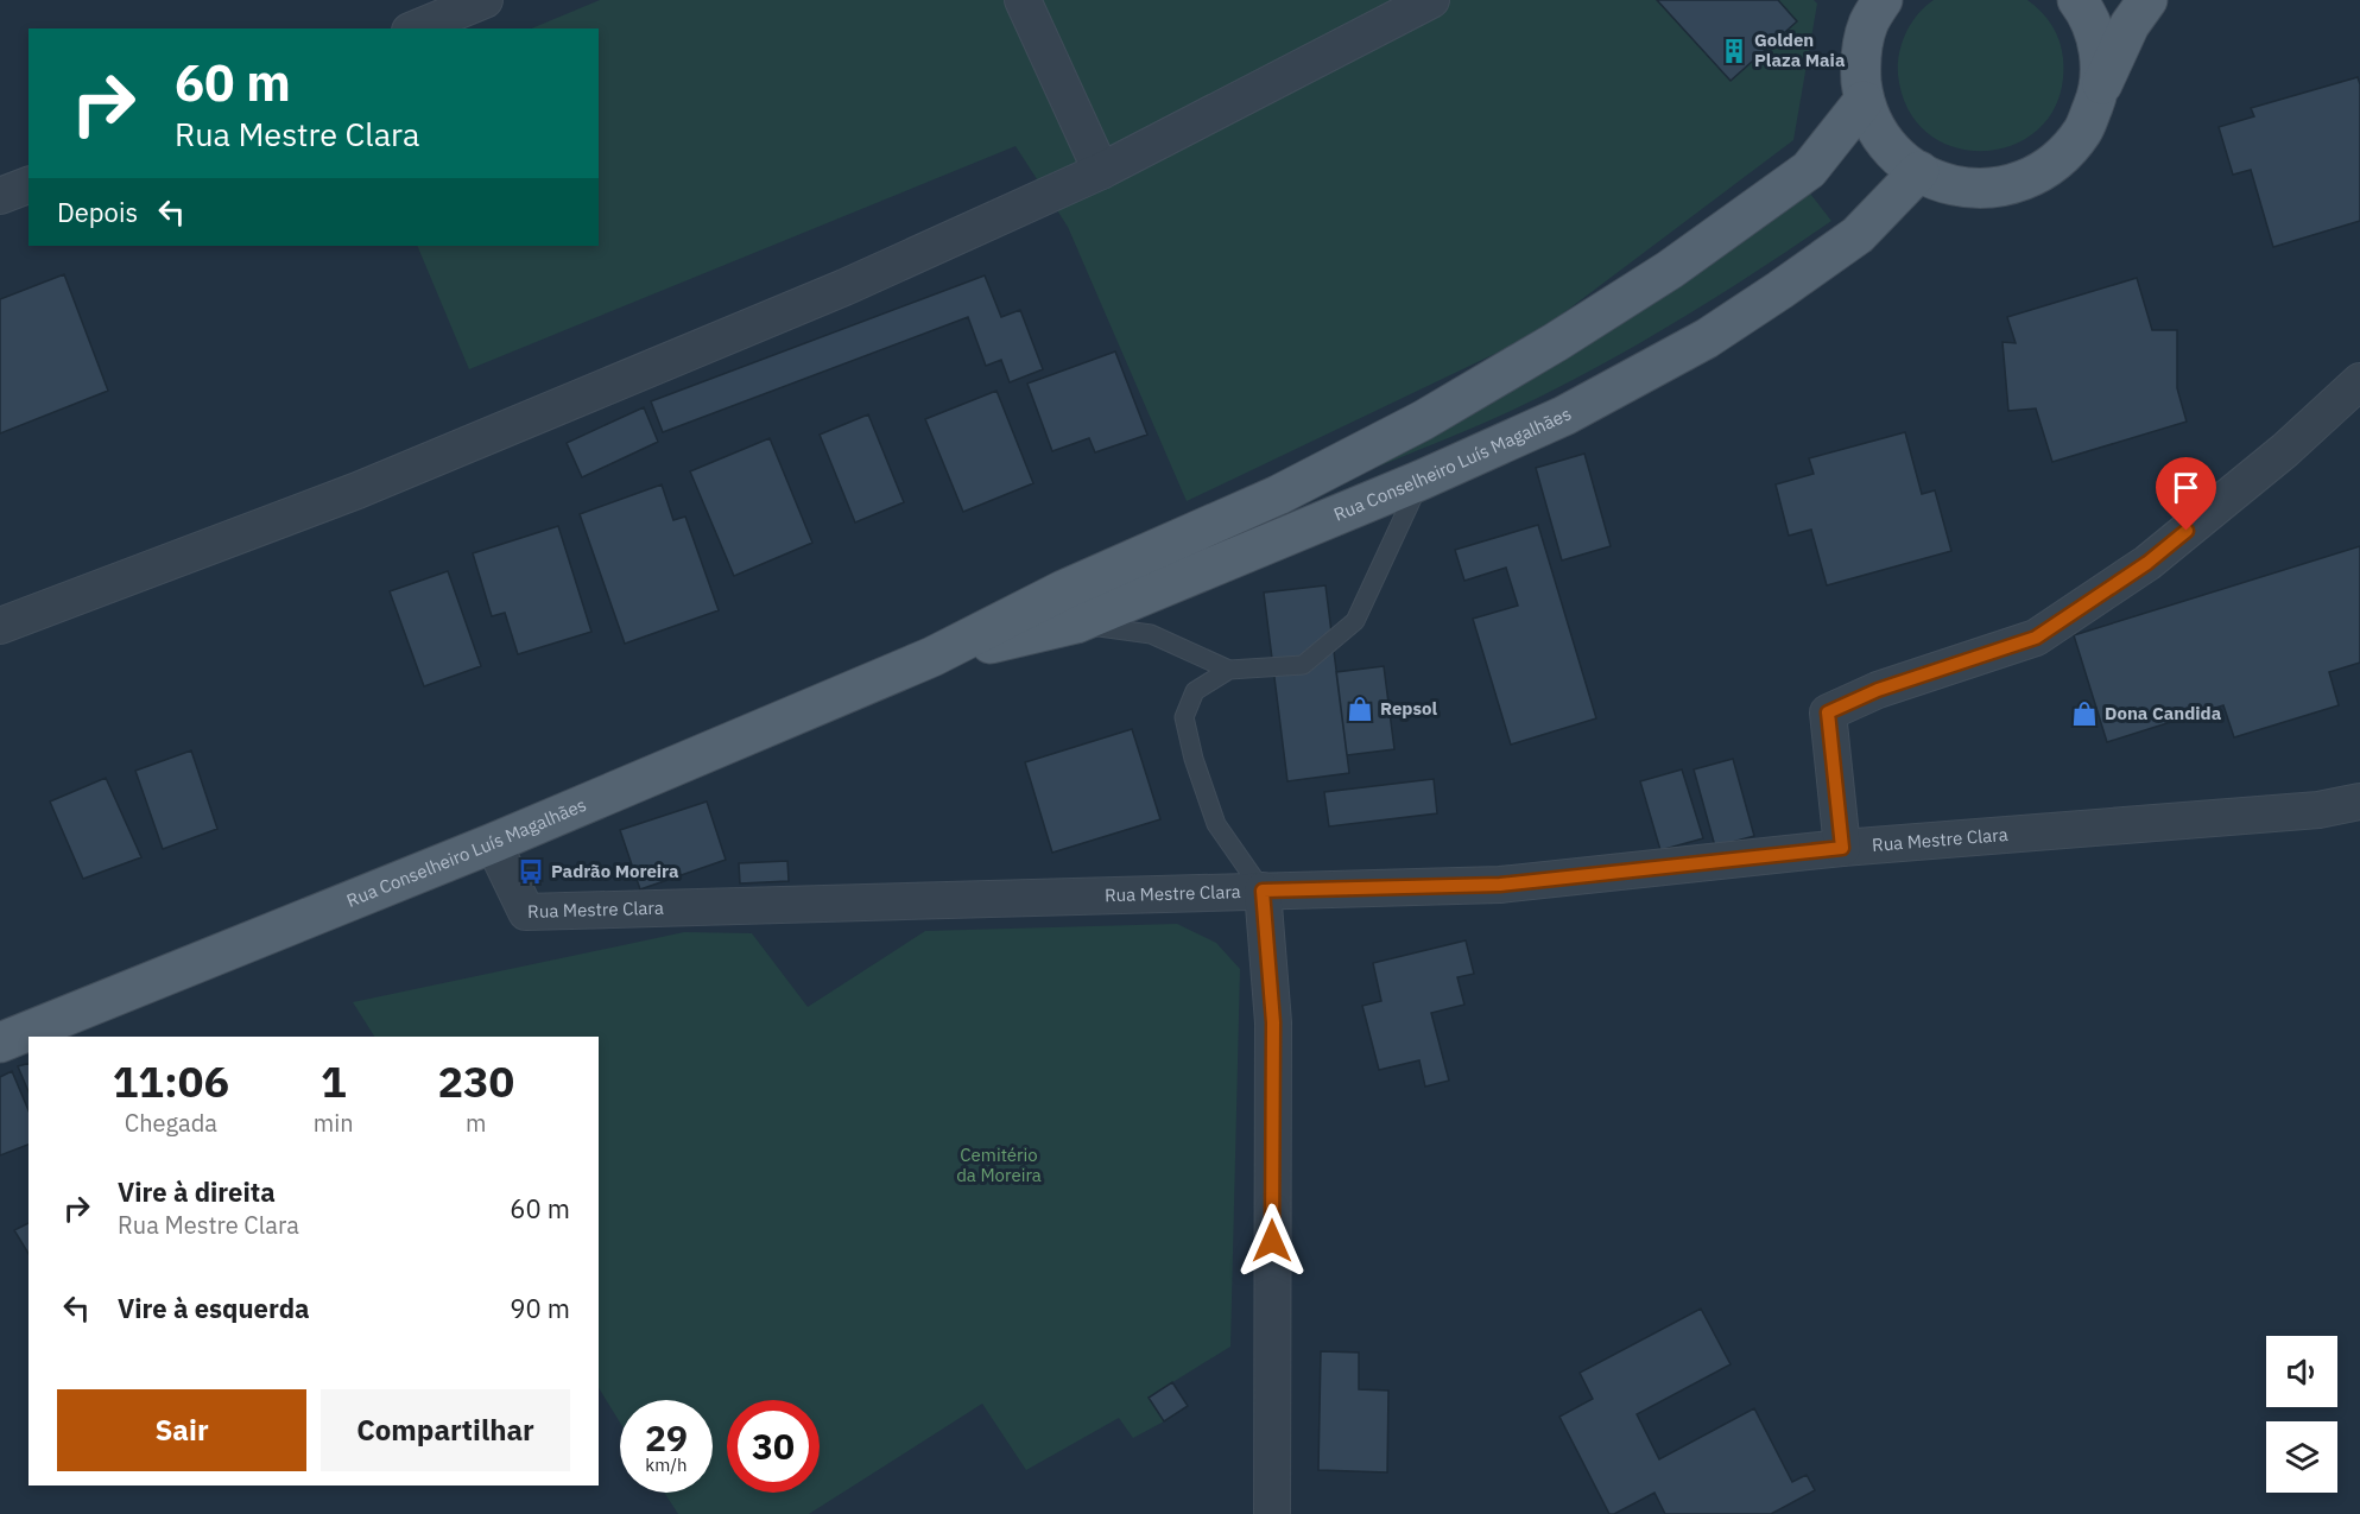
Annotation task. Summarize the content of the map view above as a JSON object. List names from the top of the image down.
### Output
{
  "streets": {
    "main road": ["Rua Conselheiro Luís Magalhães"],
    "street": ["Rua Mestre Clara"]
  },
  "crossings": [
    ["Rua Conselheiro Luís Magalhães", "Rua Mestre Clara"]
  ],
  "parks": ["Cemitério da Moreira"],
  "places": {
    "building": ["Golden Plaza Maia"],
    "shop": ["Repsol", "Dona Candida"],
    "bus stop": ["Padrão Moreira"]
  },
  "page": {
    "turn": ["60 m", "Rua Mestre Clara"],
    "then": "Depois",
    "eta": [
      "11:06",
      "Chegada",
      "1",
      "min",
      "230",
      "m"
    ],
    "list": [
      {
        "name": "Vire à direita",
        "note": "Rua Mestre Clara",
        "value": "60 m"
      },
      {
        "name": "Vire à esquerda",
        "value": "90 m"
      }
    ],
    "buttons": ["Sair", "Compartilhar"],
    "speed": "29 km/h",
    "limit": "30"
  }
}
